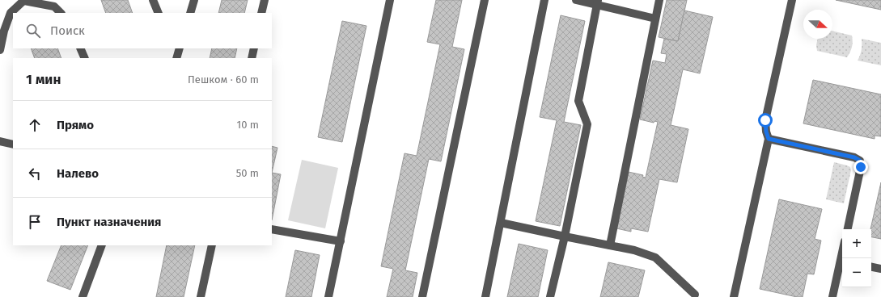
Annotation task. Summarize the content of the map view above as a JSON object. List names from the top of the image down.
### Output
{
  "north": "right",
  "page": {
    "search": "Поиск",
    "heading": ["1 мин", "Пешком · 60 m"],
    "list": [
      ["Прямо", "10 m"],
      ["Налево", "50 m"],
      "Пункт назначения"
    ],
    "map_buttons": ["+", "−"]
  }
}
